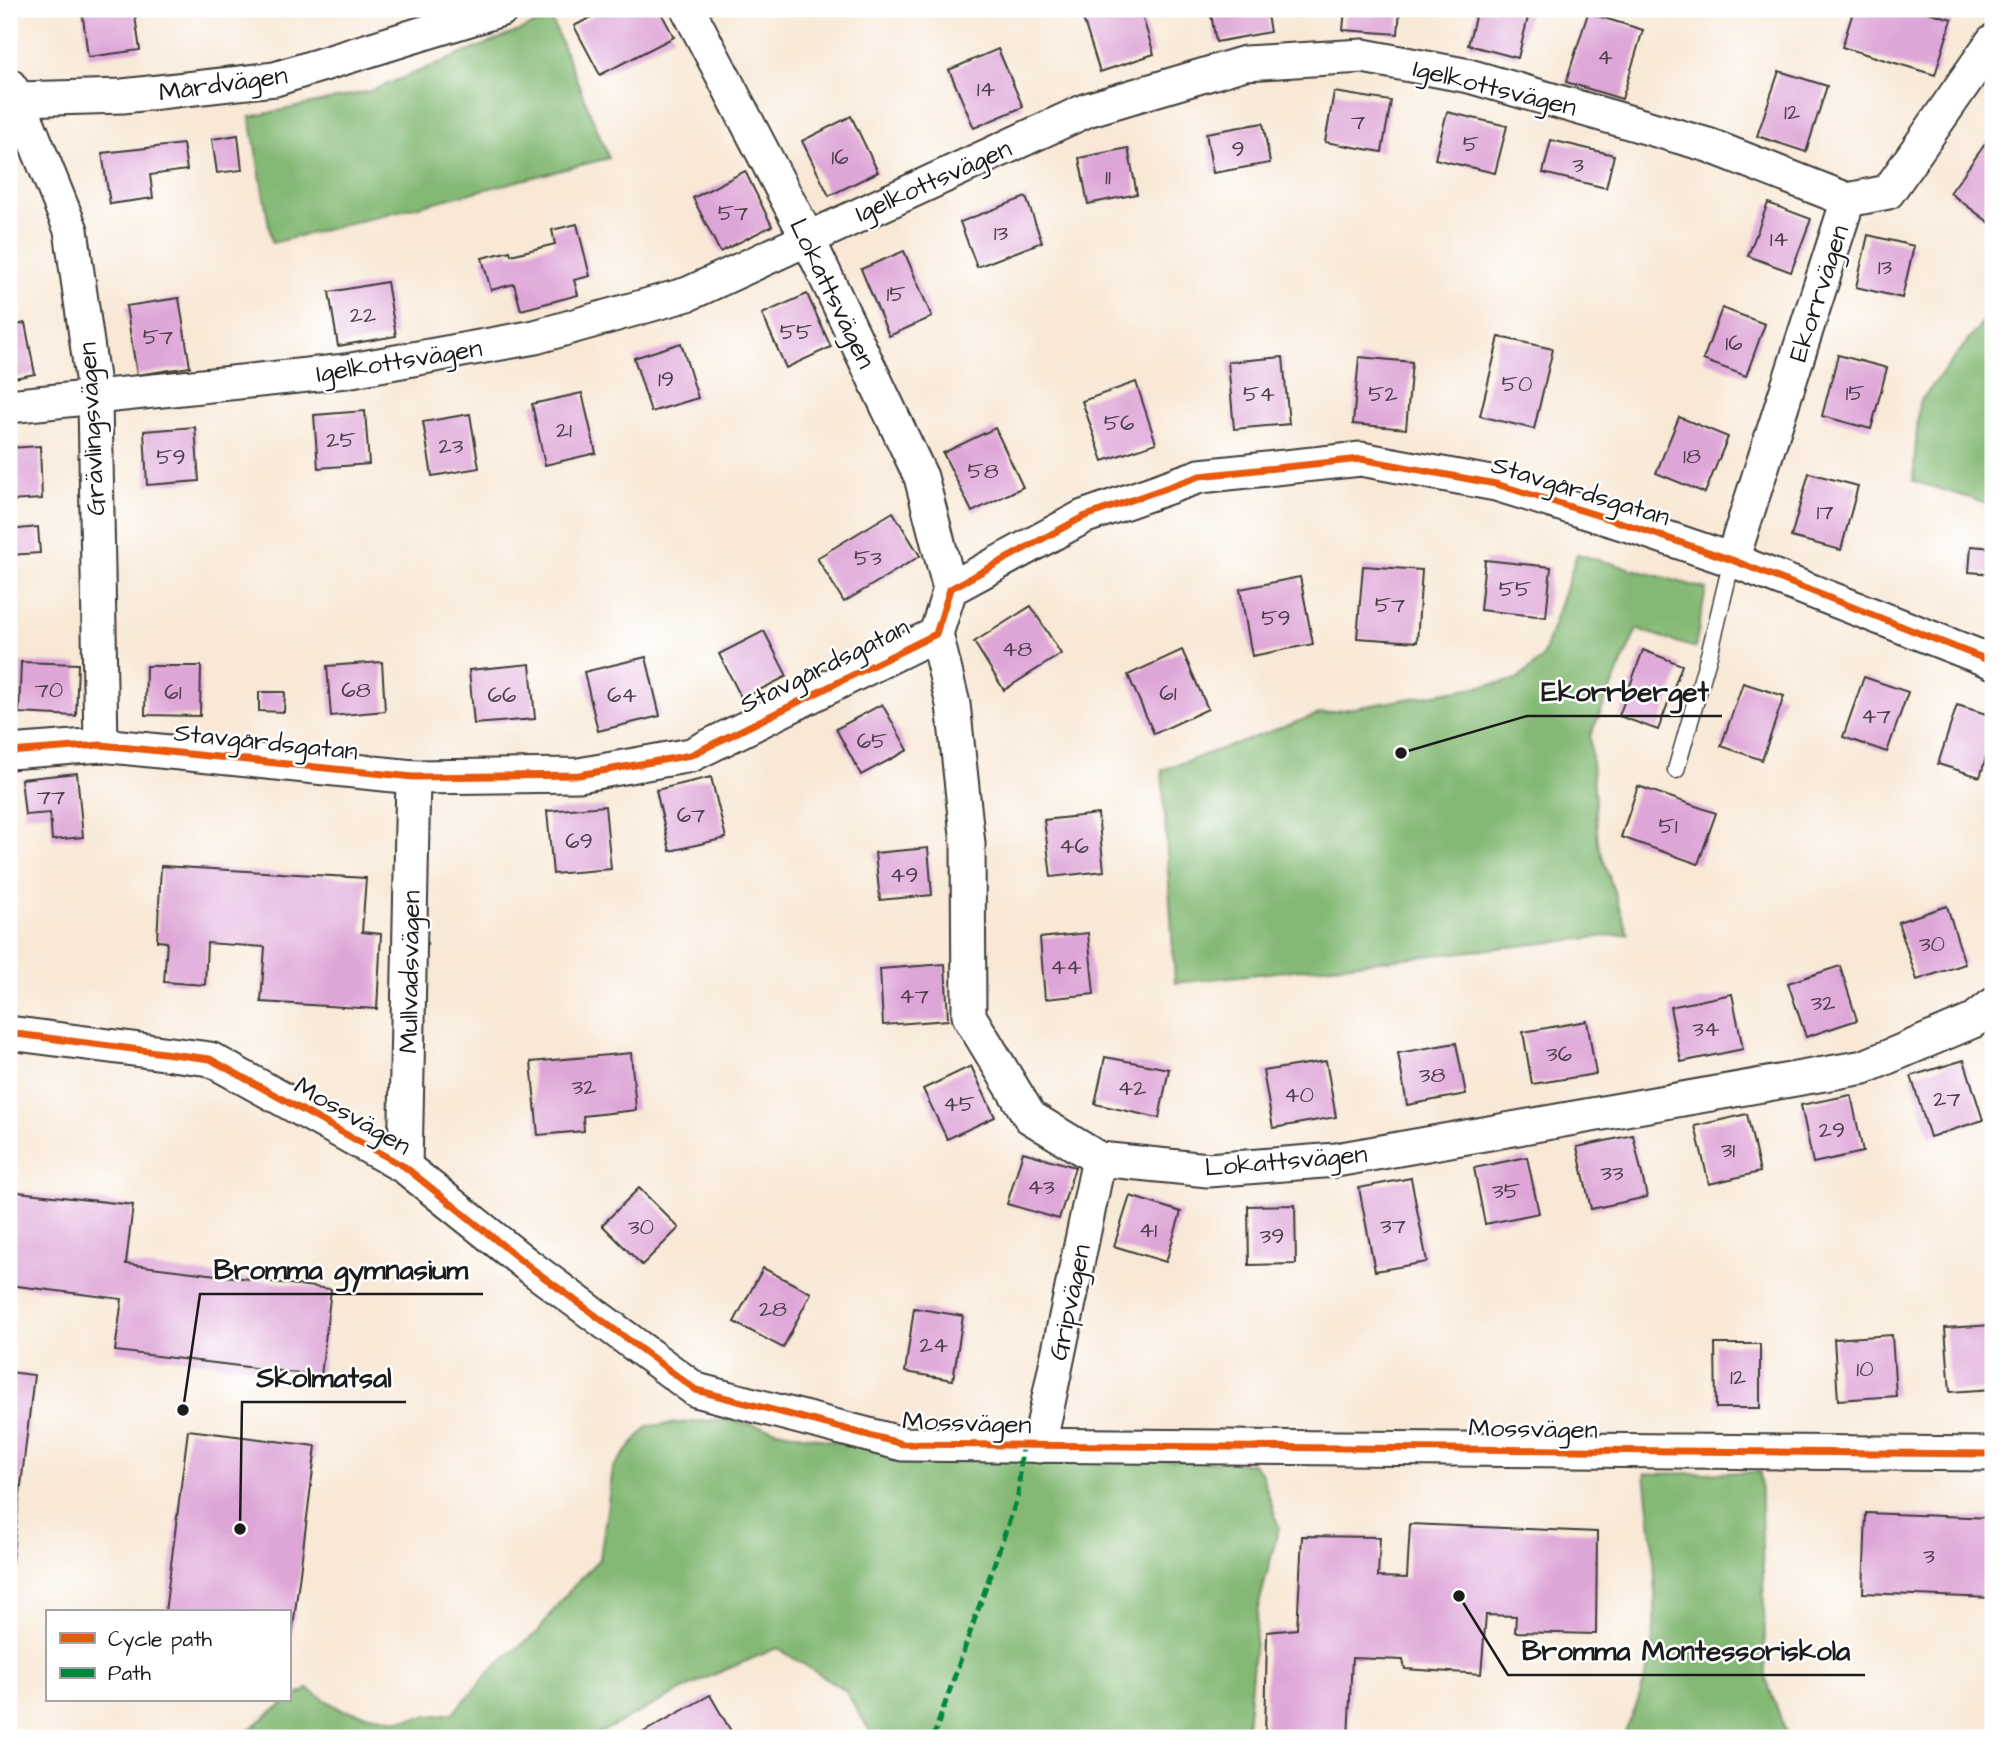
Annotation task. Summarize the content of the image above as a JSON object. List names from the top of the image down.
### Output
{
  "streets": {
    "street": [
      "Mårdvägen",
      "Igelkottsvägen",
      "Lokattsvägen",
      "Ekorrvägen",
      "Grävlingsvägen",
      "Stavgårdsgatan",
      "Mullvadsvägen",
      "Mossvägen",
      "Gripvägen"
    ]
  },
  "crossings": [
    ["Mårdvägen", "Grävlingsvägen"],
    ["Igelkottsvägen", "Lokattsvägen"],
    ["Igelkottsvägen", "Ekorrvägen"],
    ["Igelkottsvägen", "Grävlingsvägen"],
    ["Lokattsvägen", "Stavgårdsgatan"],
    ["Lokattsvägen", "Gripvägen"],
    ["Ekorrvägen", "Stavgårdsgatan"],
    ["Grävlingsvägen", "Stavgårdsgatan"],
    ["Stavgårdsgatan", "Mullvadsvägen"],
    ["Mullvadsvägen", "Mossvägen"],
    ["Mossvägen", "Gripvägen"]
  ],
  "places": [
    "Ekorrberget",
    "Bromma gymnasium",
    "Skolmatsal",
    "Bromma Montessoriskola"
  ],
  "house_numbers": [
    "4",
    "14",
    "12",
    "7",
    "5",
    "9",
    "16",
    "3",
    "11",
    "57",
    "13",
    "14",
    "13",
    "15",
    "22",
    "55",
    "57",
    "16",
    "19",
    "50",
    "15",
    "54",
    "52",
    "56",
    "21",
    "25",
    "23",
    "18",
    "59",
    "58",
    "17",
    "53",
    "55",
    "57",
    "59",
    "48",
    "70",
    "68",
    "61",
    "61",
    "66",
    "64",
    "47",
    "65",
    "77",
    "67",
    "51",
    "69",
    "46",
    "49",
    "30",
    "44",
    "47",
    "32",
    "34",
    "36",
    "38",
    "32",
    "42",
    "40",
    "27",
    "45",
    "29",
    "31",
    "33",
    "43",
    "35",
    "37",
    "30",
    "41",
    "39",
    "28",
    "24",
    "10",
    "12",
    "3"
  ],
  "legend": ["Cycle path", "Path"]
}
